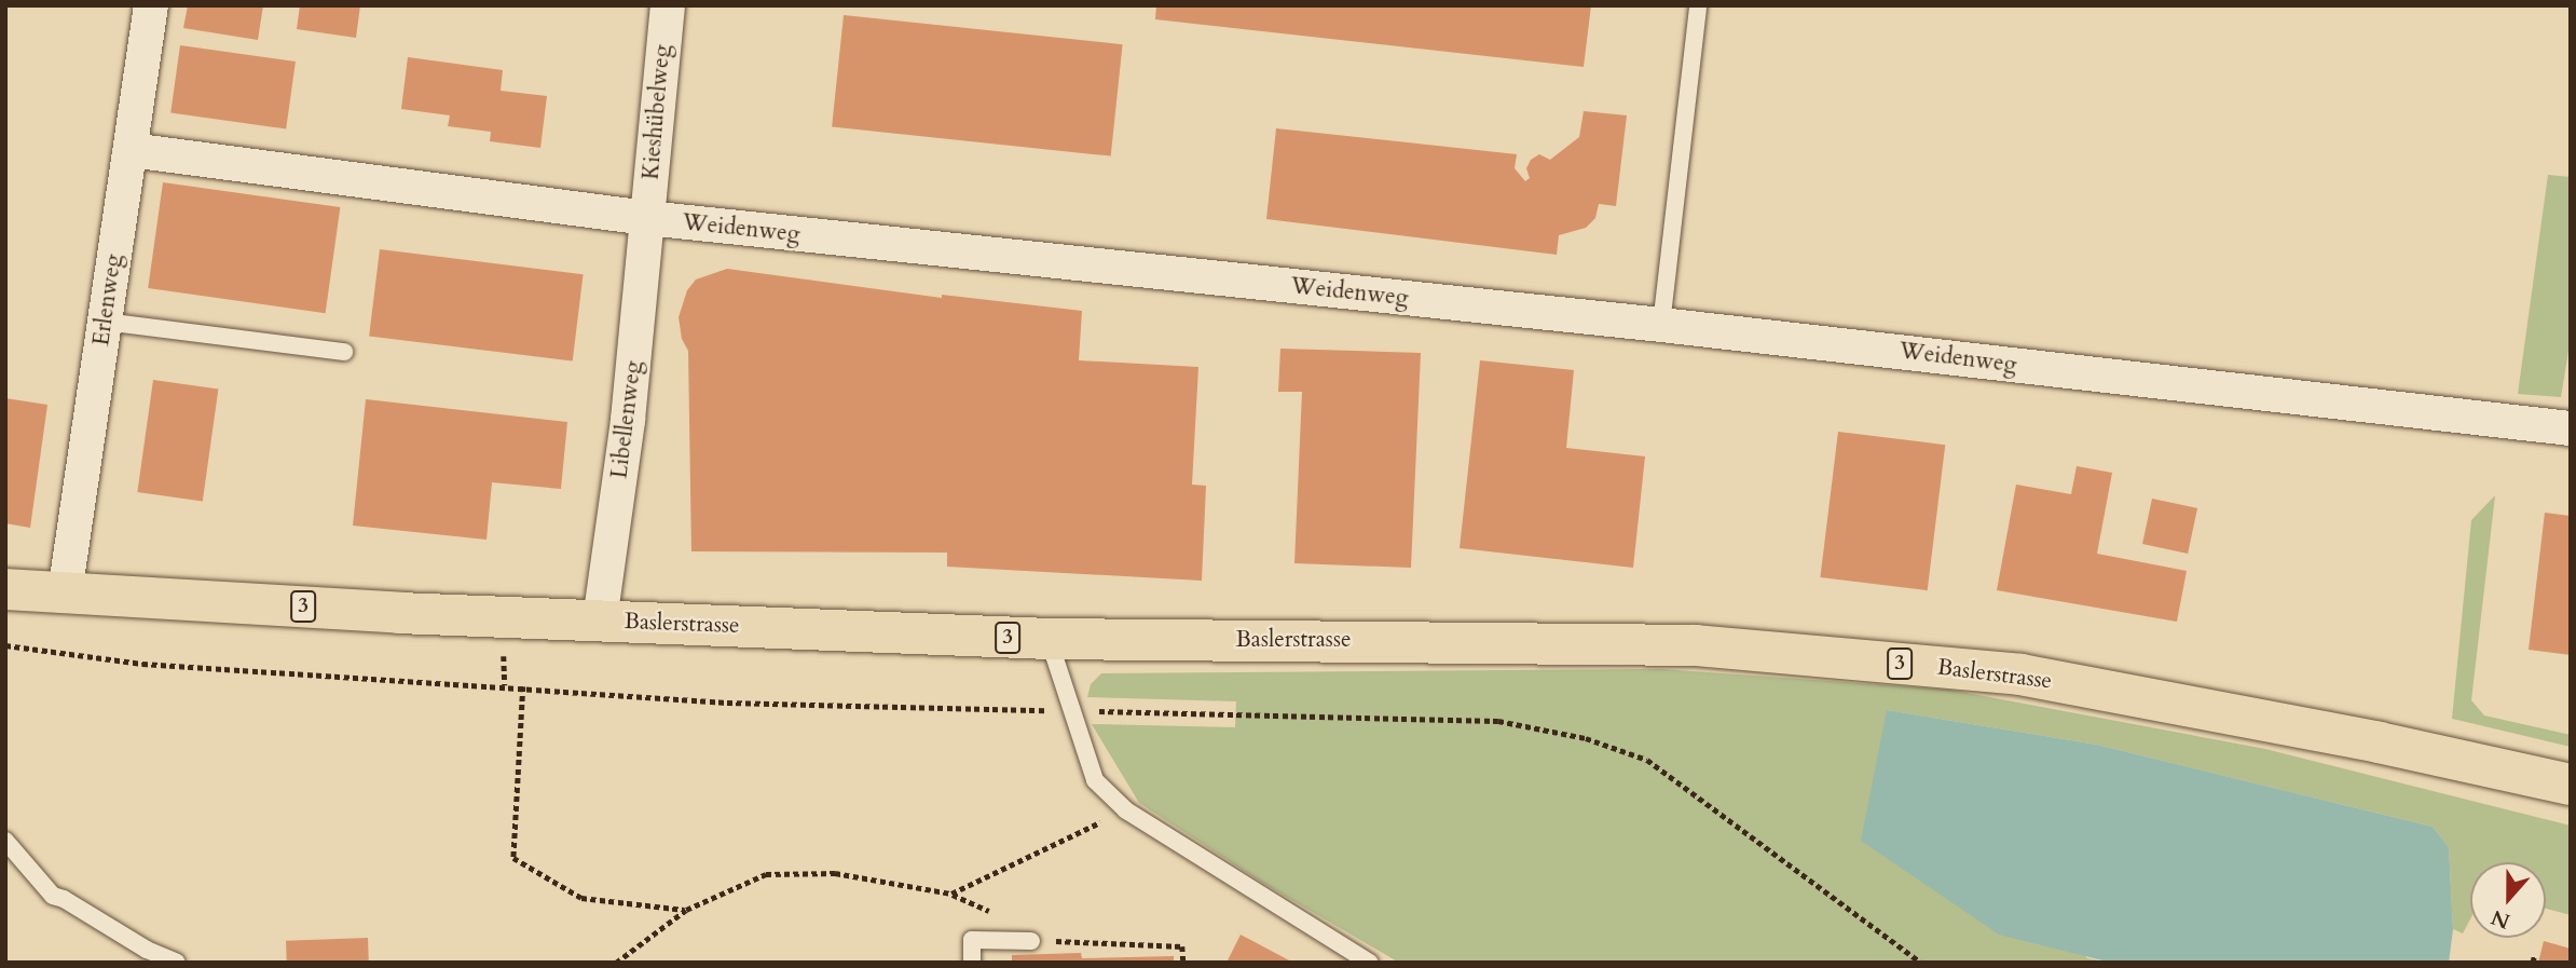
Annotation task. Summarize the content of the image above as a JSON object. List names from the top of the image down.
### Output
{
  "streets": {
    "main road": ["3", "Baslerstrasse"],
    "street": [
      "Kieshübelweg",
      "Weidenweg",
      "Erlenweg",
      "Libellenweg"
    ]
  },
  "crossings": [
    ["Kieshübelweg", "Weidenweg"],
    ["Kieshübelweg", "Libellenweg"],
    ["Weidenweg", "Erlenweg"],
    ["Weidenweg", "Libellenweg"],
    ["Erlenweg", "Baslerstrasse"],
    ["Libellenweg", "Baslerstrasse"]
  ],
  "north": "bottom"
}
